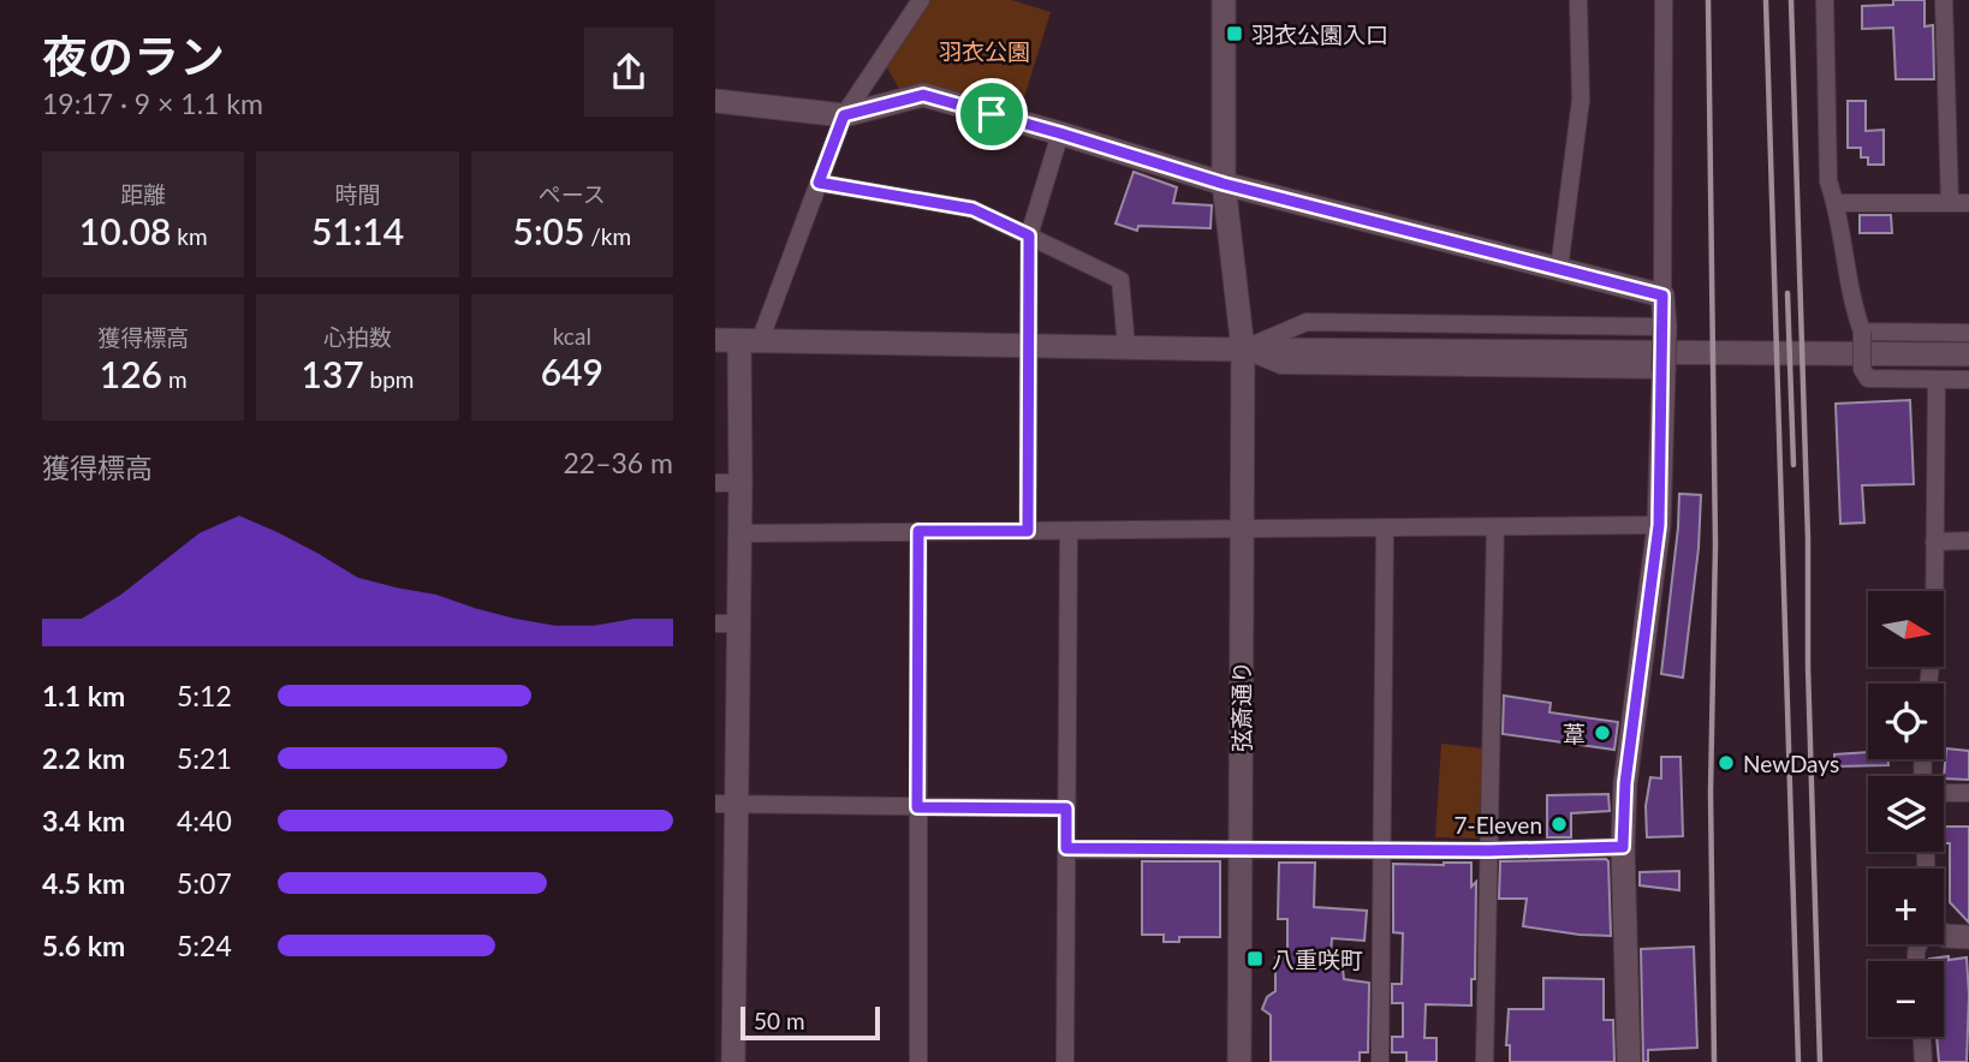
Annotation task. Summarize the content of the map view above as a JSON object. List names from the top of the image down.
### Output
{
  "streets": {
    "street": ["弦斎通り"]
  },
  "parks": ["羽衣公園"],
  "places": {
    "transit": ["羽衣公園入口", "八重咲町"],
    "other": ["葦", "NewDays", "7-Eleven"]
  },
  "scale_bar": "50 m",
  "north": "right",
  "page": {
    "heading": ["夜のラン", "19:17 · 9 × 1.1 km"],
    "stats": [
      ["距離", "10.08 km"],
      ["時間", "51:14"],
      ["ペース", "5:05 /km"],
      ["獲得標高", "126 m"],
      ["心拍数", "137 bpm"],
      ["kcal", "649"]
    ],
    "chart": ["獲得標高", "22–36 m"],
    "map_buttons": ["+", "−"],
    "list": [
      {
        "name": "1.1 km",
        "note": "5:12"
      },
      {
        "name": "2.2 km",
        "note": "5:21"
      },
      {
        "name": "3.4 km",
        "note": "4:40"
      },
      {
        "name": "4.5 km",
        "note": "5:07"
      },
      {
        "name": "5.6 km",
        "note": "5:24"
      }
    ],
    "scale": "50 m"
  }
}
